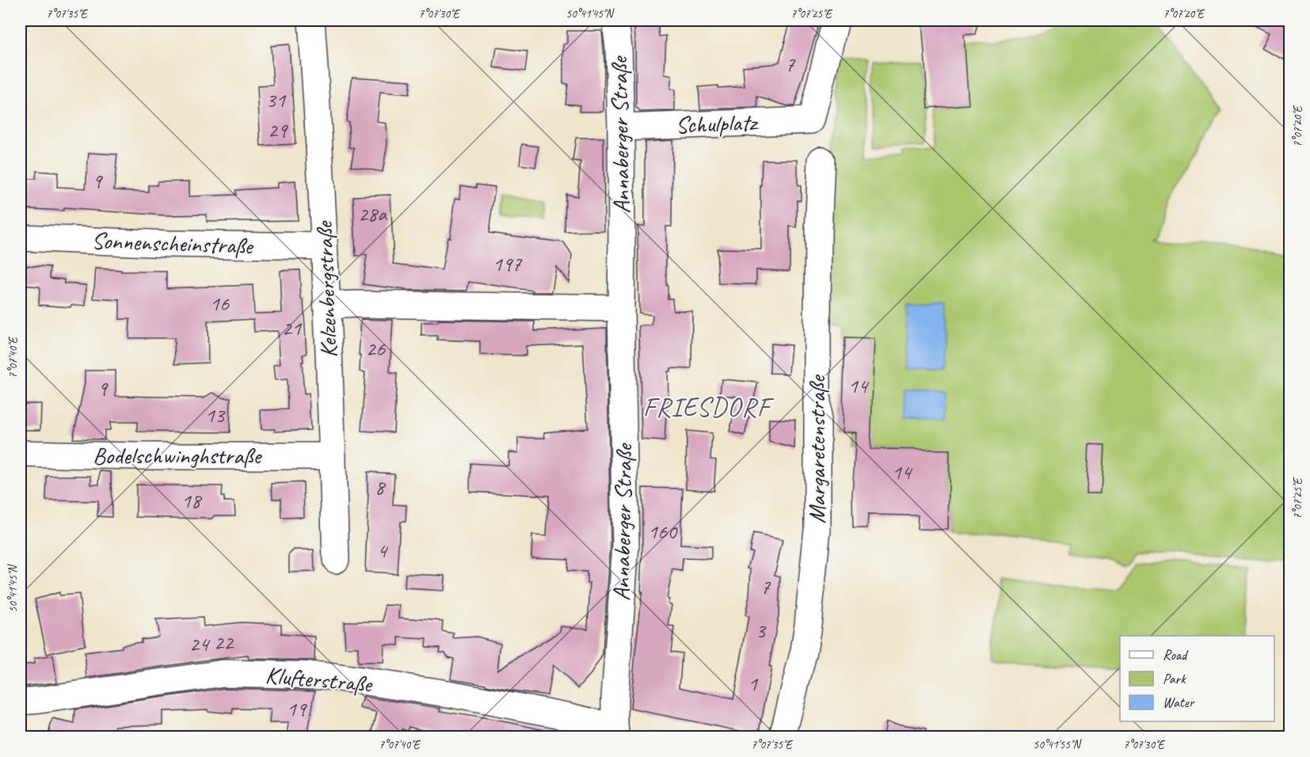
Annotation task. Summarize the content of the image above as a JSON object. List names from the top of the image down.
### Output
{
  "streets": {
    "street": [
      "Schulplatz",
      "Annaberger Straße",
      "Sonnenscheinstraße",
      "Kelzenbergstraße",
      "Margaretenstraße",
      "Bodelschwinghstraße",
      "Klufterstraße"
    ]
  },
  "crossings": [
    ["Schulplatz", "Annaberger Straße"],
    ["Annaberger Straße", "Klufterstraße"],
    ["Sonnenscheinstraße", "Kelzenbergstraße"],
    ["Kelzenbergstraße", "Bodelschwinghstraße"]
  ],
  "districts": ["FRIESDORF"],
  "house_numbers": [
    "7",
    "31",
    "29",
    "9",
    "28a",
    "197",
    "16",
    "21",
    "26",
    "14",
    "9",
    "13",
    "14",
    "8",
    "18",
    "160",
    "4",
    "7",
    "3",
    "22",
    "24",
    "1",
    "19"
  ],
  "legend": ["Road", "Park", "Water"],
  "coordinates": [
    "7°07'35\"E",
    "7°07'30\"E",
    "50°41'45\"N",
    "7°07'25\"E",
    "7°07'20\"E",
    "7°07'40\"E",
    "50°41'55\"N"
  ]
}
